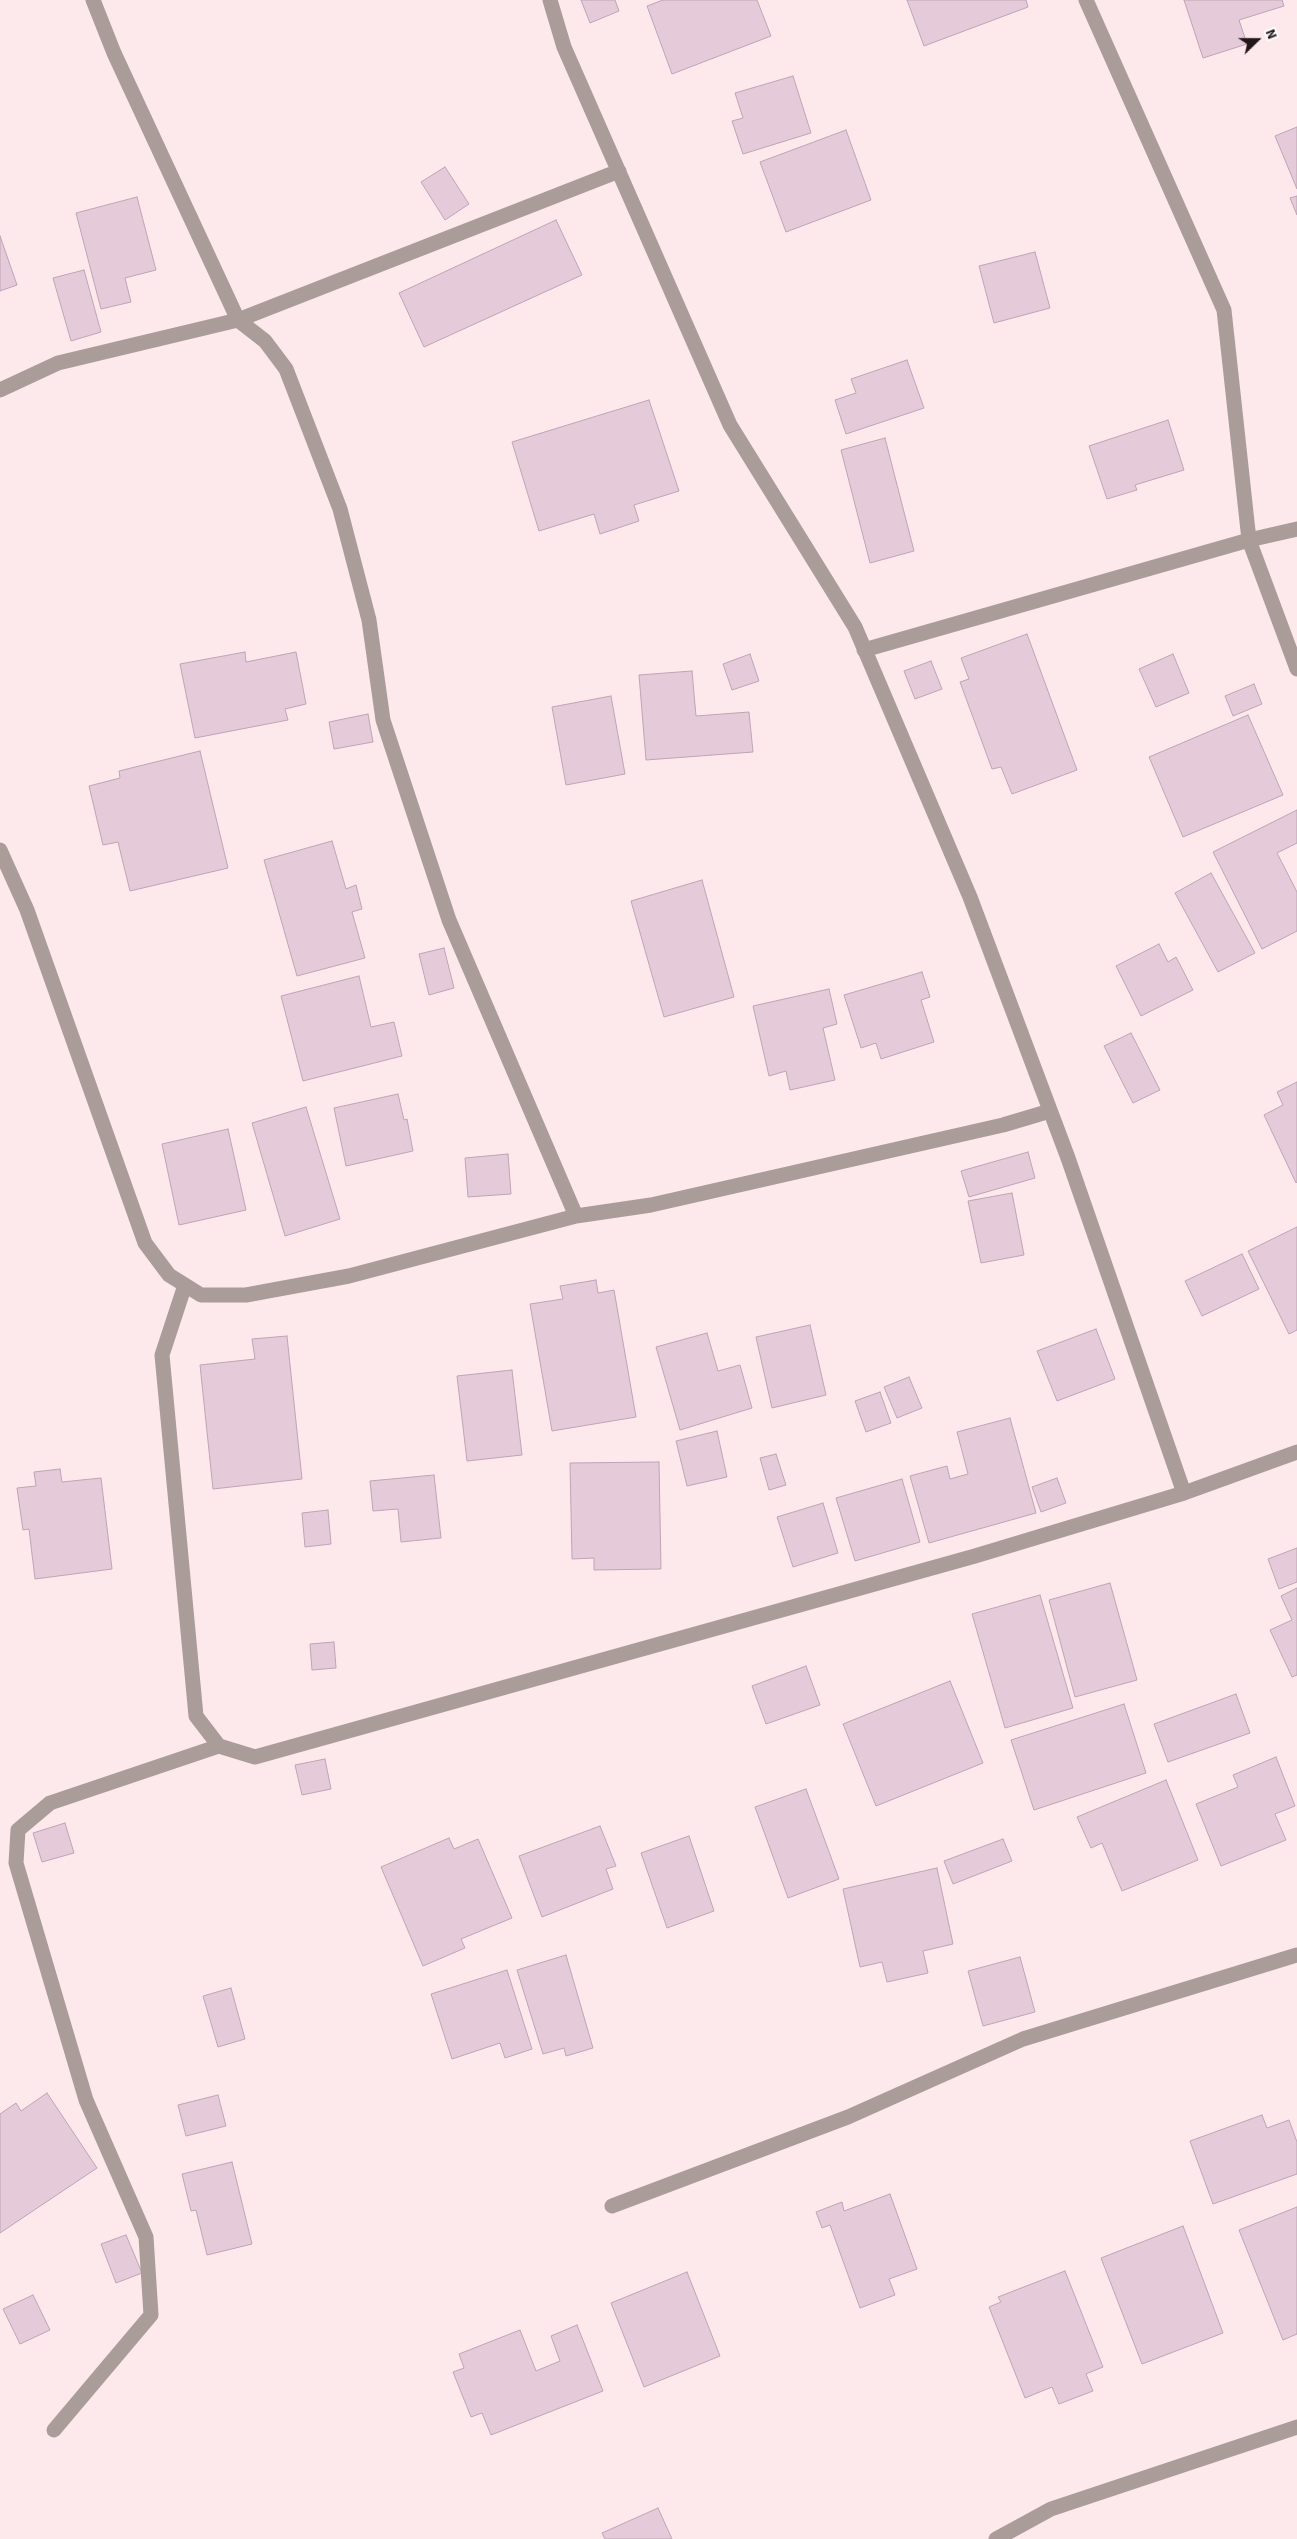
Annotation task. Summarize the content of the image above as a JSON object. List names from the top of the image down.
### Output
{
  "north": "right"
}
